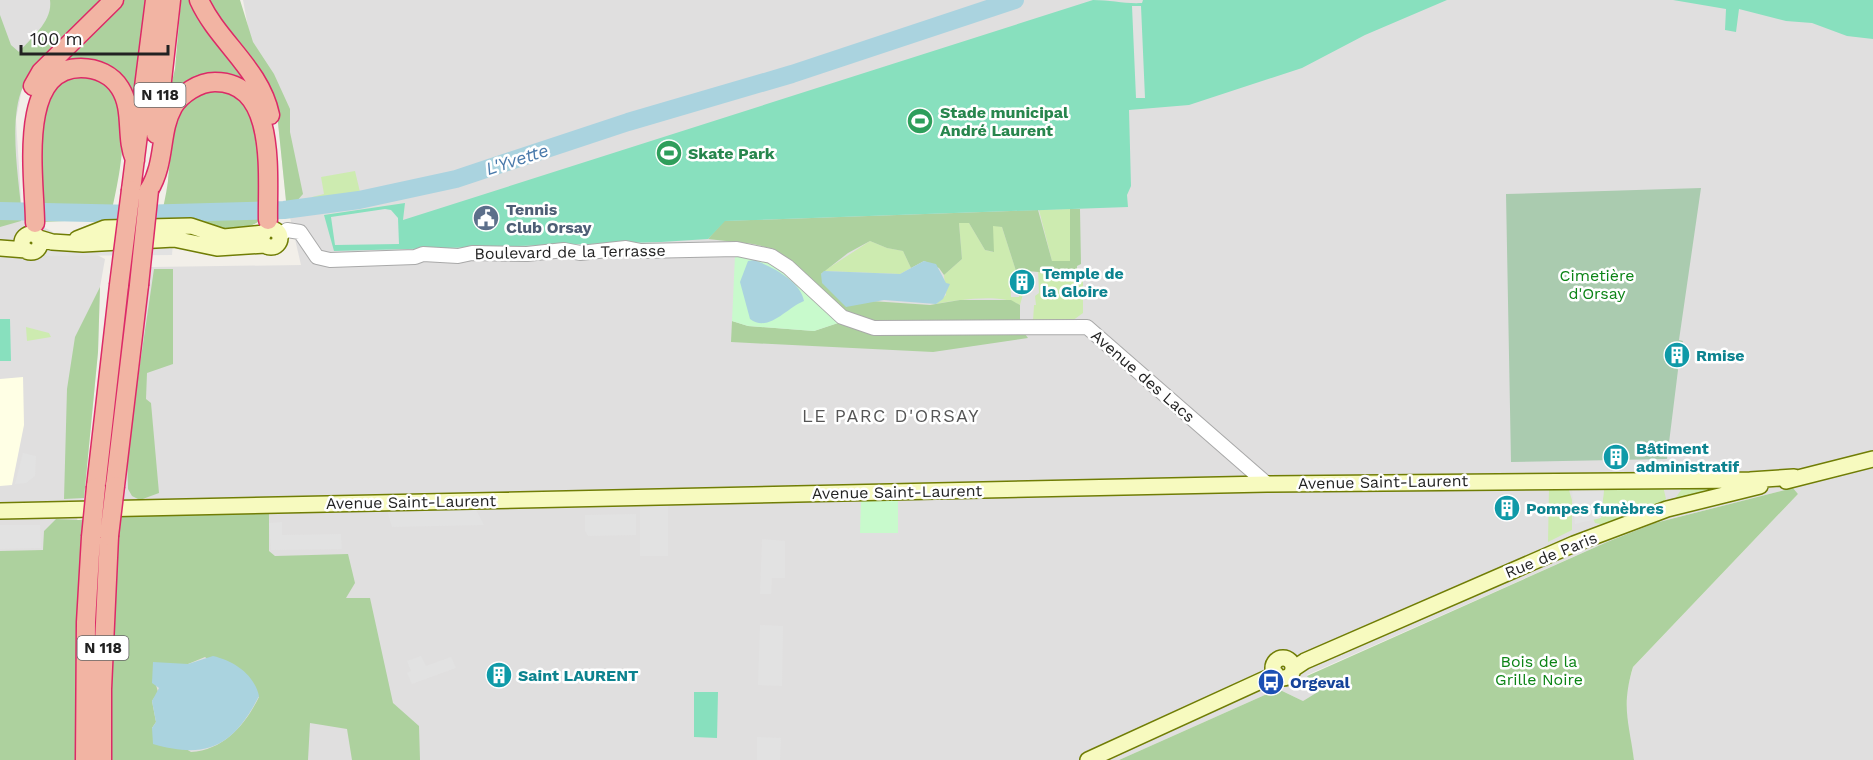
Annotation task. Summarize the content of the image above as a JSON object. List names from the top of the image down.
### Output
{
  "streets": {
    "highway": ["N 118"],
    "main road": ["Avenue Saint-Laurent", "Rue de Paris"],
    "street": ["Boulevard de la Terrasse", "Avenue des Lacs"]
  },
  "crossings": [
    ["Boulevard de la Terrasse", "Avenue des Lacs"],
    ["Avenue des Lacs", "Avenue Saint-Laurent"],
    ["Avenue Saint-Laurent", "Rue de Paris"]
  ],
  "districts": ["LE PARC D'ORSAY"],
  "water": ["L'Yvette"],
  "parks": ["Cimetière d'Orsay", "Bois de la Grille Noire"],
  "places": {
    "sports": ["Stade municipal André Laurent", "Skate Park"],
    "public building": ["Tennis Club Orsay"],
    "building": [
      "Temple de la Gloire",
      "Rmise",
      "Bâtiment administratif",
      "Pompes funèbres",
      "Saint LAURENT"
    ],
    "bus stop": ["Orgeval"]
  },
  "scale_bar": "100 m"
}
